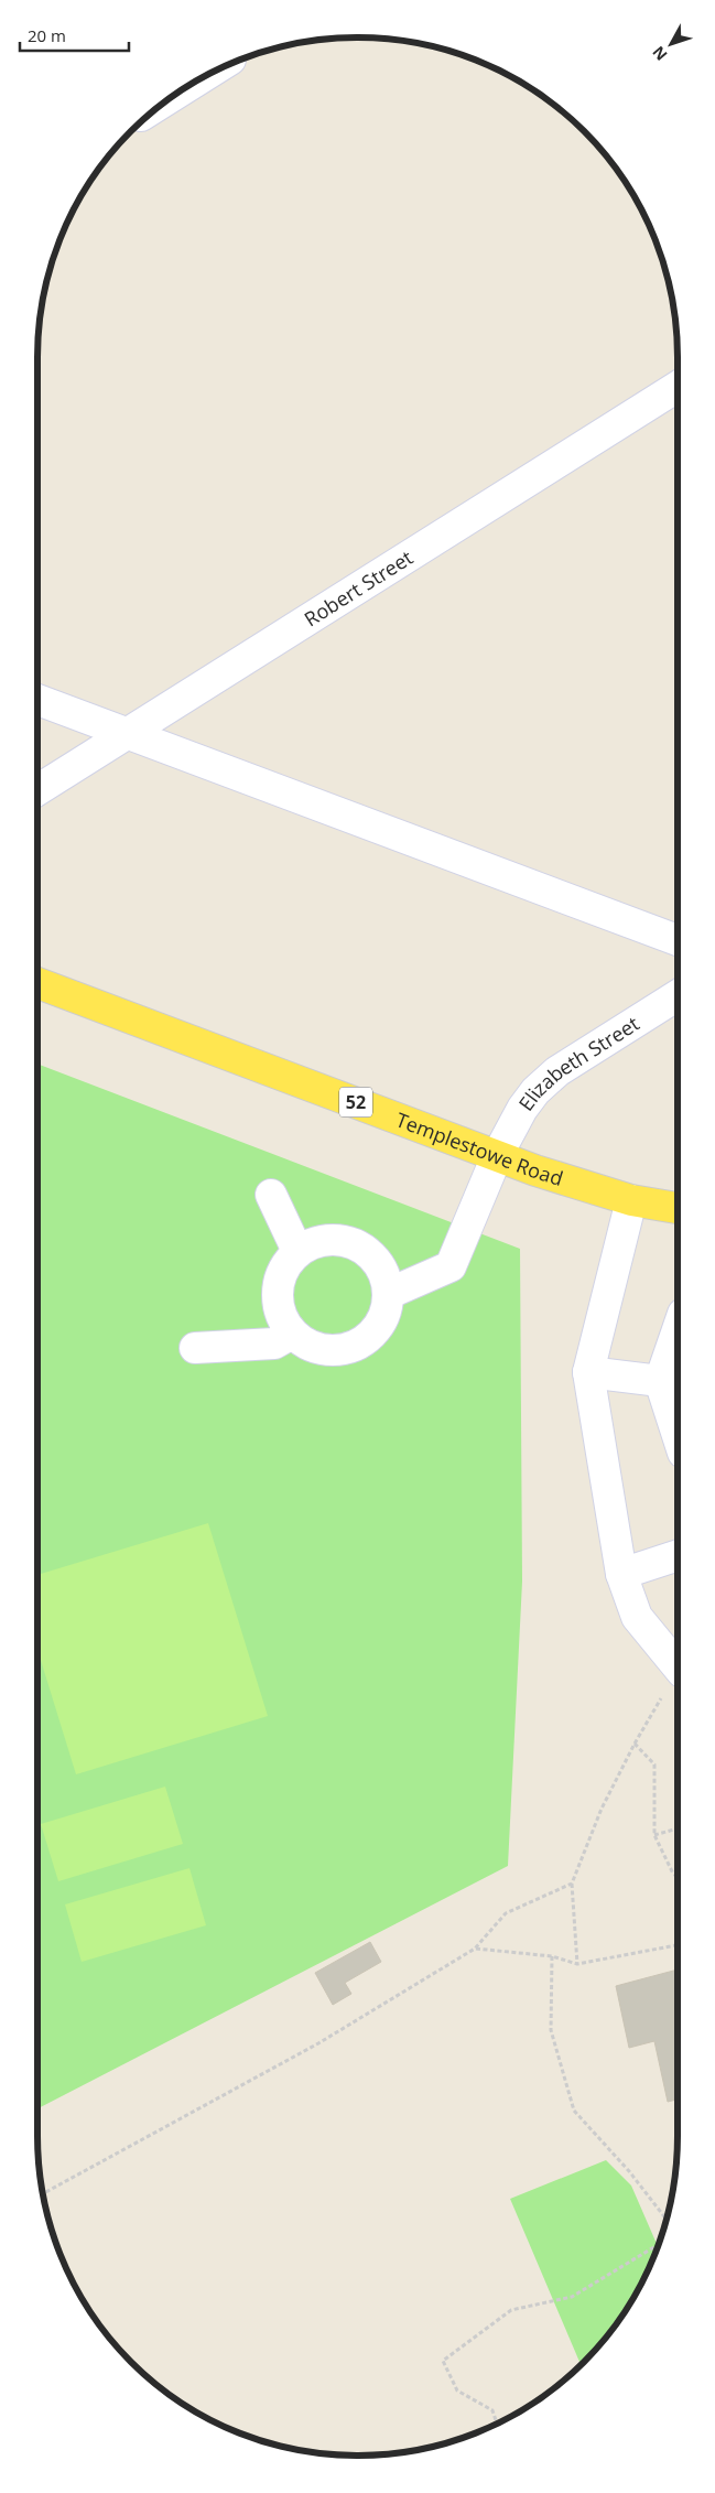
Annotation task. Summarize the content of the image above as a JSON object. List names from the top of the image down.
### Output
{
  "streets": {
    "main road": ["52", "Templestowe Road"],
    "street": ["Robert Street", "Elizabeth Street"]
  },
  "crossings": [
    ["Elizabeth Street", "Templestowe Road"]
  ],
  "scale_bar": "20 m",
  "north": "bottom left"
}
